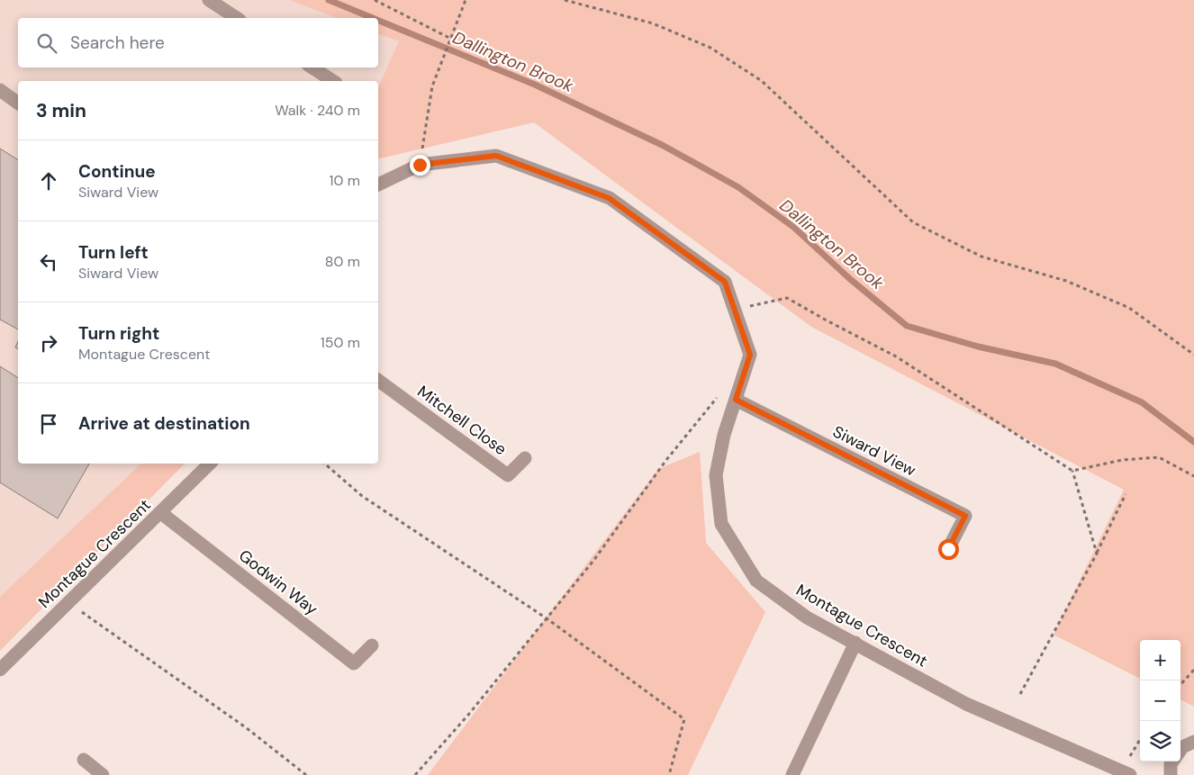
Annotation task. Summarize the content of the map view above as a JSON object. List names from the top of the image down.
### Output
{
  "streets": {
    "street": [
      "Mitchell Close",
      "Siward View",
      "Montague Crescent",
      "Godwin Way"
    ]
  },
  "crossings": [
    ["Siward View", "Montague Crescent"],
    ["Montague Crescent", "Godwin Way"]
  ],
  "water": ["Dallington Brook"],
  "page": {
    "search": "Search here",
    "heading": ["3 min", "Walk · 240 m"],
    "list": [
      ["Continue", "Siward View", "10 m"],
      ["Turn left", "Siward View", "80 m"],
      ["Turn right", "Montague Crescent", "150 m"],
      "Arrive at destination"
    ],
    "map_buttons": ["+", "−"]
  }
}
